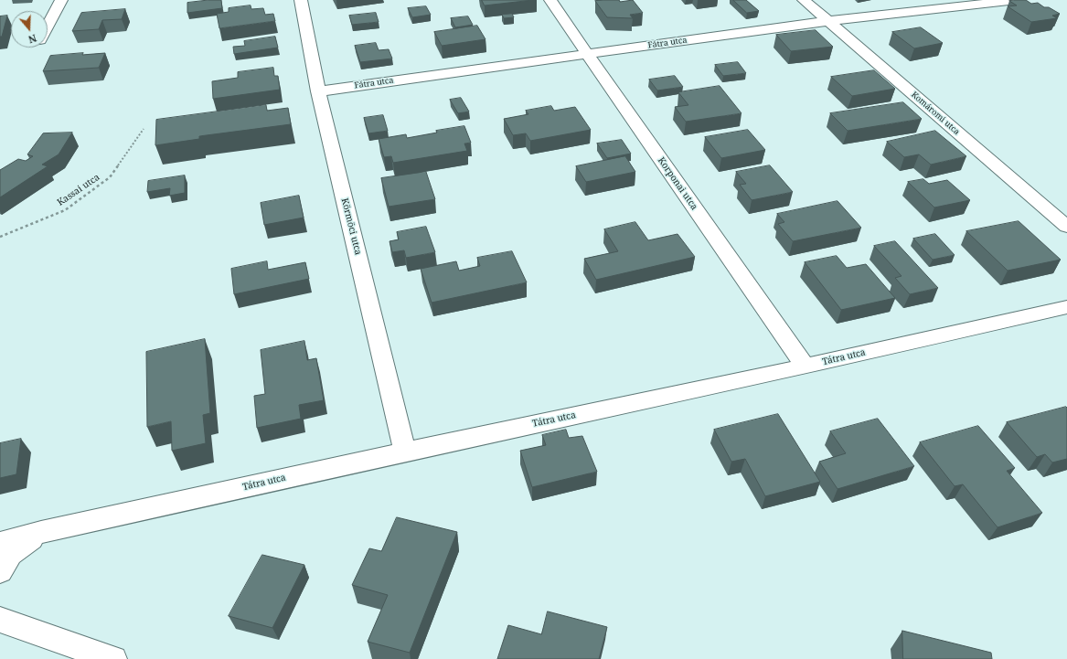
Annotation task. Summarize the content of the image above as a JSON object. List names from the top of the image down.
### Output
{
  "streets": {
    "street": [
      "Fátra utca",
      "Komáromi utca",
      "Korponai utca",
      "Körmöci utca",
      "Tátra utca"
    ],
    "path": ["Kassai utca"]
  },
  "crossings": [
    ["Fátra utca", "Komáromi utca"],
    ["Fátra utca", "Korponai utca"],
    ["Fátra utca", "Körmöci utca"],
    ["Korponai utca", "Tátra utca"],
    ["Körmöci utca", "Tátra utca"]
  ],
  "north": "bottom"
}
